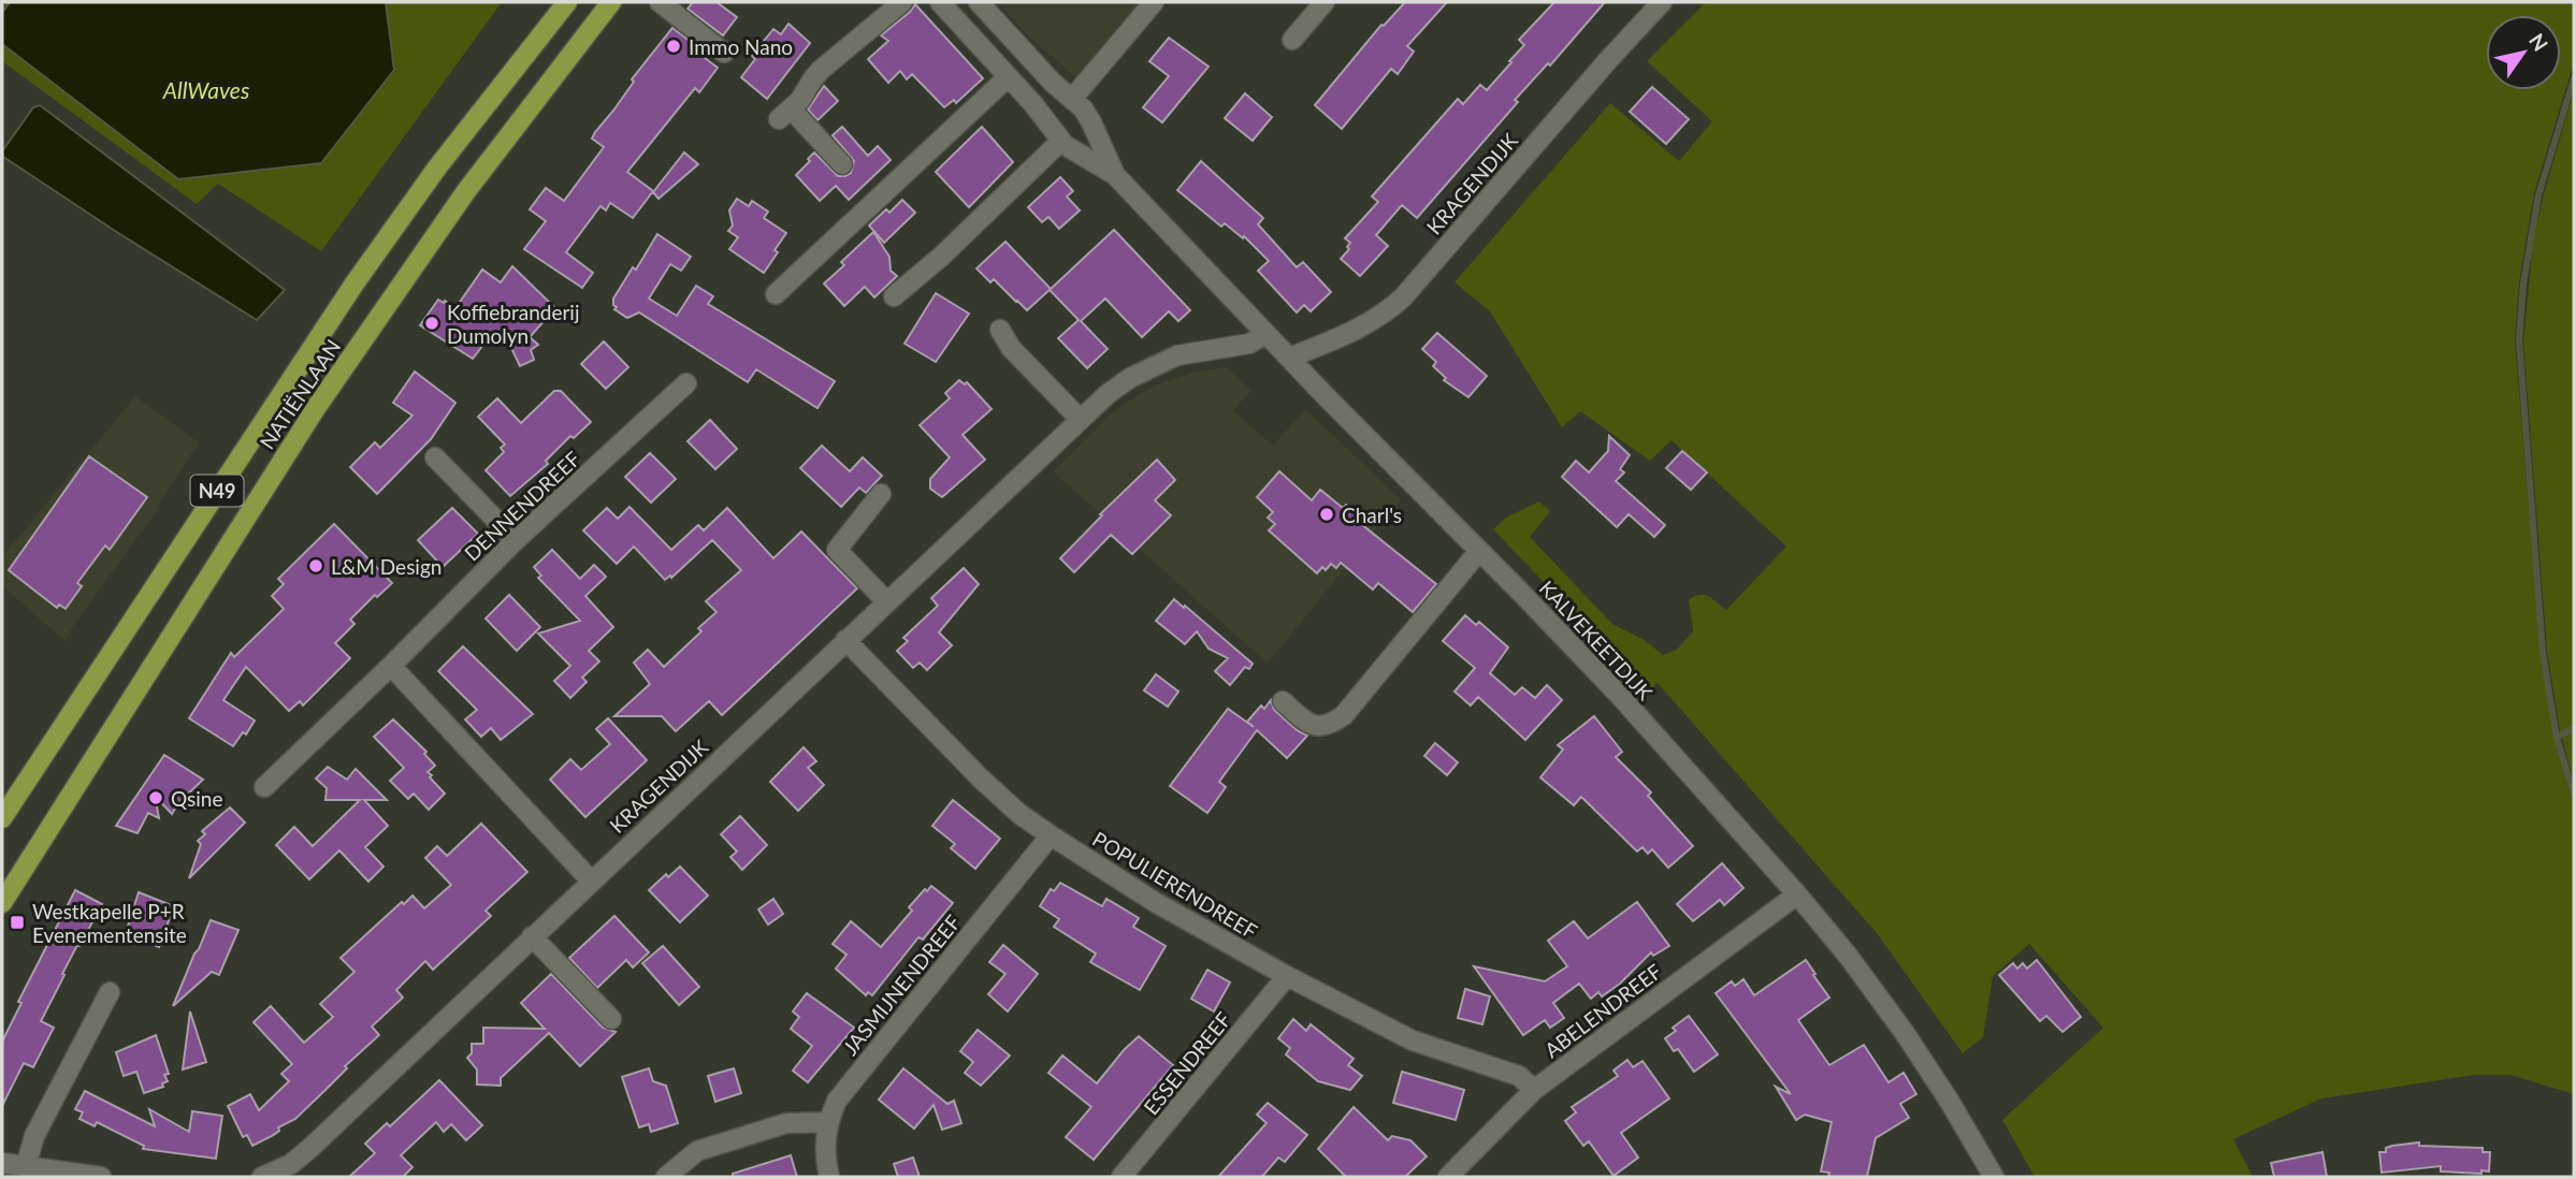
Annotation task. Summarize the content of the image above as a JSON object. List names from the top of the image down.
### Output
{
  "streets": {
    "main road": ["NATIËNLAAN", "N49"],
    "street": [
      "KRAGENDIJK",
      "DENNENDREEF",
      "KALVEKEETDIJK",
      "POPULIERENDREEF",
      "JASMIJNENDREEF",
      "ABELENDREEF",
      "ESSENDREEF"
    ]
  },
  "crossings": [
    ["KRAGENDIJK", "KALVEKEETDIJK"],
    ["KRAGENDIJK", "POPULIERENDREEF"],
    ["KALVEKEETDIJK", "ABELENDREEF"],
    ["POPULIERENDREEF", "JASMIJNENDREEF"],
    ["POPULIERENDREEF", "ABELENDREEF"],
    ["POPULIERENDREEF", "ESSENDREEF"]
  ],
  "water": ["AllWaves"],
  "places": {
    "other": [
      "Immo Nano",
      "Koffiebranderij Dumolyn",
      "Charl's",
      "L&M Design",
      "Qsine"
    ],
    "transit": ["Westkapelle P+R Evenementensite"]
  },
  "north": "top right"
}
